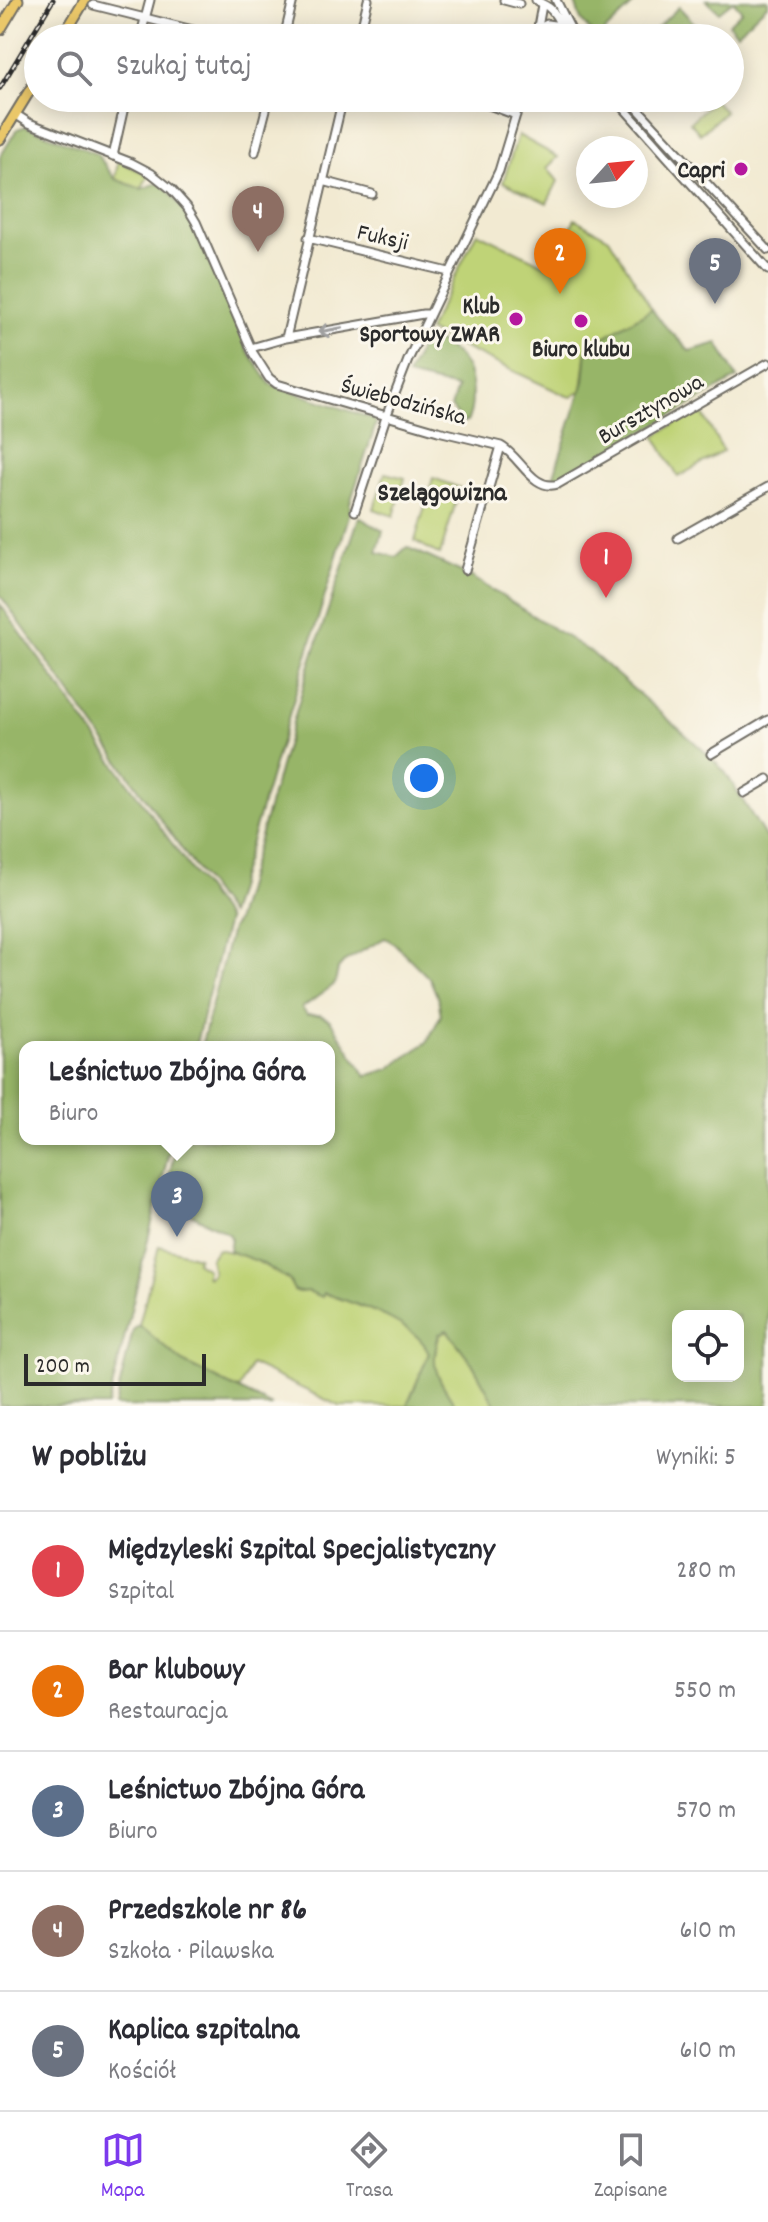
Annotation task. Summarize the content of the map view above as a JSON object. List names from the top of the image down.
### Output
{
  "streets": {
    "street": ["Fuksji", "Świebodzińska", "Bursztynowa"]
  },
  "crossings": [
    ["Świebodzińska", "Bursztynowa"]
  ],
  "districts": ["Szelągowizna"],
  "places": ["Capri", "Klub Sportowy ZWAR", "Biuro klubu"],
  "scale_bar": "200 m",
  "north": "top right",
  "page": {
    "search": "Szukaj tutaj",
    "pins": [
      "4",
      "2",
      "5",
      "1",
      "3"
    ],
    "popup": ["Leśnictwo Zbójna Góra", "Biuro"],
    "scale": "200 m",
    "heading": ["W pobliżu", "Wyniki: 5"],
    "list": [
      {
        "mark": "1",
        "name": "Międzyleski Szpital Specjalistyczny",
        "note": "Szpital",
        "value": "280 m"
      },
      {
        "mark": "2",
        "name": "Bar klubowy",
        "note": "Restauracja",
        "value": "550 m"
      },
      {
        "mark": "3",
        "name": "Leśnictwo Zbójna Góra",
        "note": "Biuro",
        "value": "570 m"
      },
      {
        "mark": "4",
        "name": "Przedszkole nr 86",
        "note": "Szkoła · Pilawska",
        "value": "610 m"
      },
      {
        "mark": "5",
        "name": "Kaplica szpitalna",
        "note": "Kościół",
        "value": "610 m"
      }
    ],
    "nav": ["Mapa", "Trasa", "Zapisane"]
  }
}
